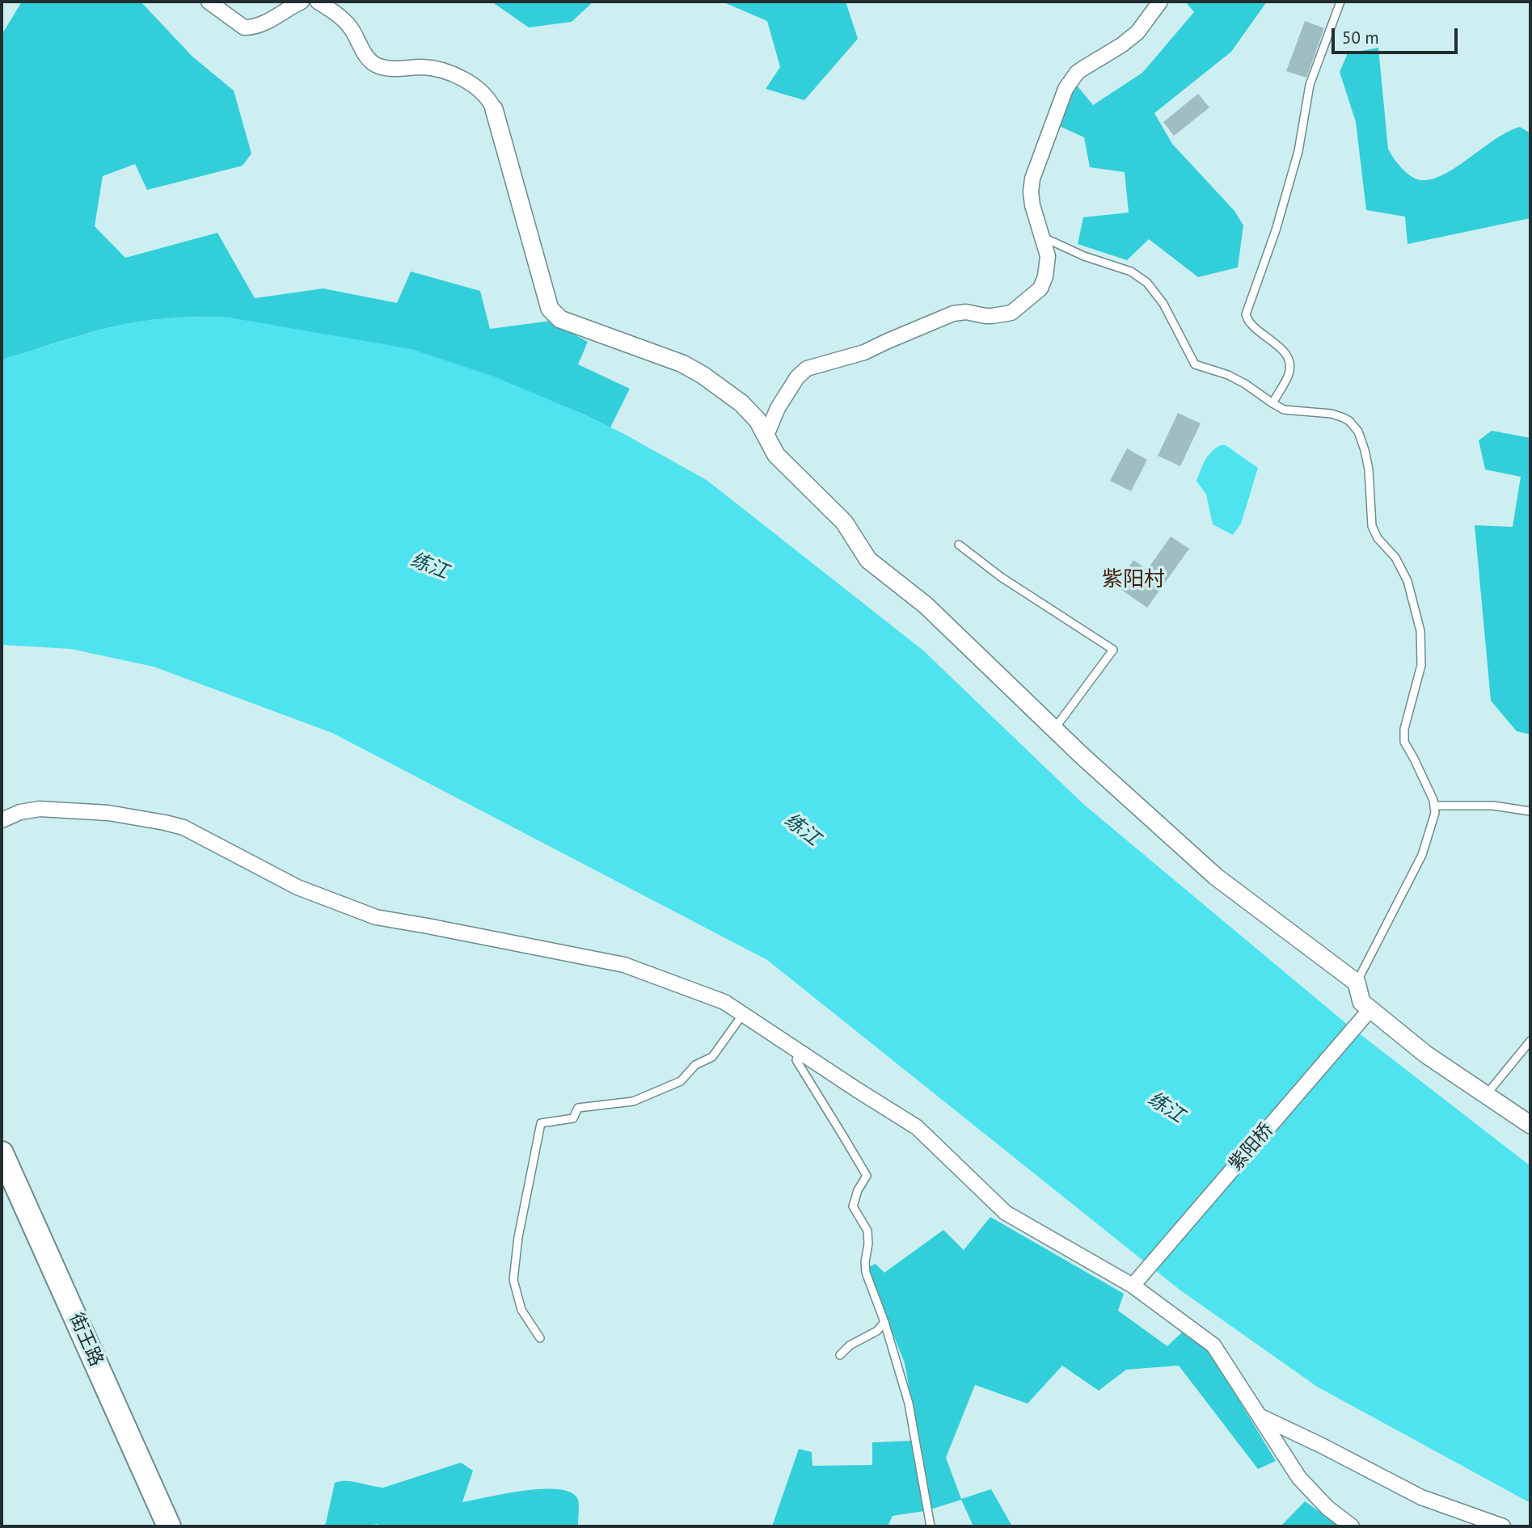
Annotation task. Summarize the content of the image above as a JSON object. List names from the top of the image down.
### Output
{
  "streets": {
    "main road": ["街王路"],
    "street": ["紫阳桥"]
  },
  "districts": ["紫阳村"],
  "water": ["练江"],
  "scale_bar": "50 m"
}
